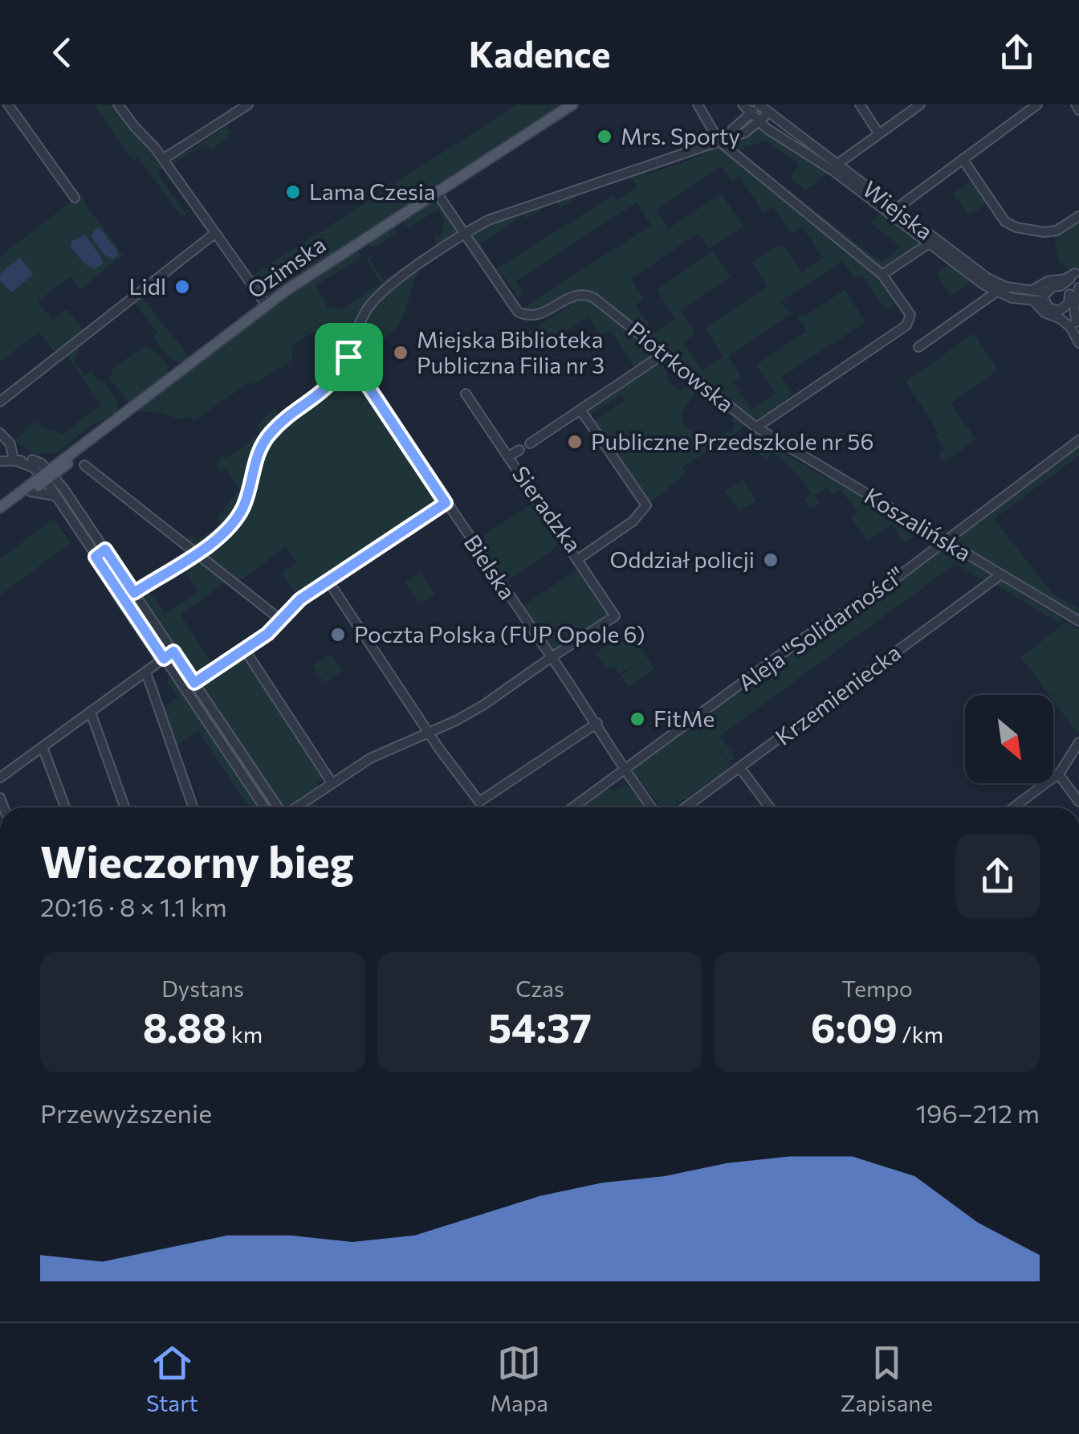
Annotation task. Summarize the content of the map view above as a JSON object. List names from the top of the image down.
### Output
{
  "streets": {
    "main road": ["Ozimska"],
    "street": [
      "Wiejska",
      "Piotrkowska",
      "Sieradzka",
      "Koszalińska",
      "Bielska",
      "Aleja \"Solidarności\"",
      "Krzemieniecka"
    ]
  },
  "crossings": [
    ["Wiejska", "Piotrkowska"],
    ["Ozimska", "Piotrkowska"],
    ["Piotrkowska", "Sieradzka"],
    ["Piotrkowska", "Koszalińska"],
    ["Koszalińska", "Aleja \"Solidarności\""],
    ["Koszalińska", "Krzemieniecka"],
    ["Bielska", "Aleja \"Solidarności\""]
  ],
  "places": [
    "Mrs. Sporty",
    "Lama Czesia",
    "Lidl",
    "Miejska Biblioteka Publiczna Filia nr 3",
    "Publiczne Przedszkole nr 56",
    "Oddział policji",
    "Poczta Polska (FUP Opole 6)",
    "FitMe"
  ],
  "north": "bottom right",
  "page": {
    "header": "Kadence",
    "heading": ["Wieczorny bieg", "20:16 · 8 × 1.1 km"],
    "stats": [
      ["Dystans", "8.88 km"],
      ["Czas", "54:37"],
      ["Tempo", "6:09 /km"]
    ],
    "chart": ["Przewyższenie", "196–212 m"],
    "tabs": ["Start", "Mapa", "Zapisane"]
  }
}
